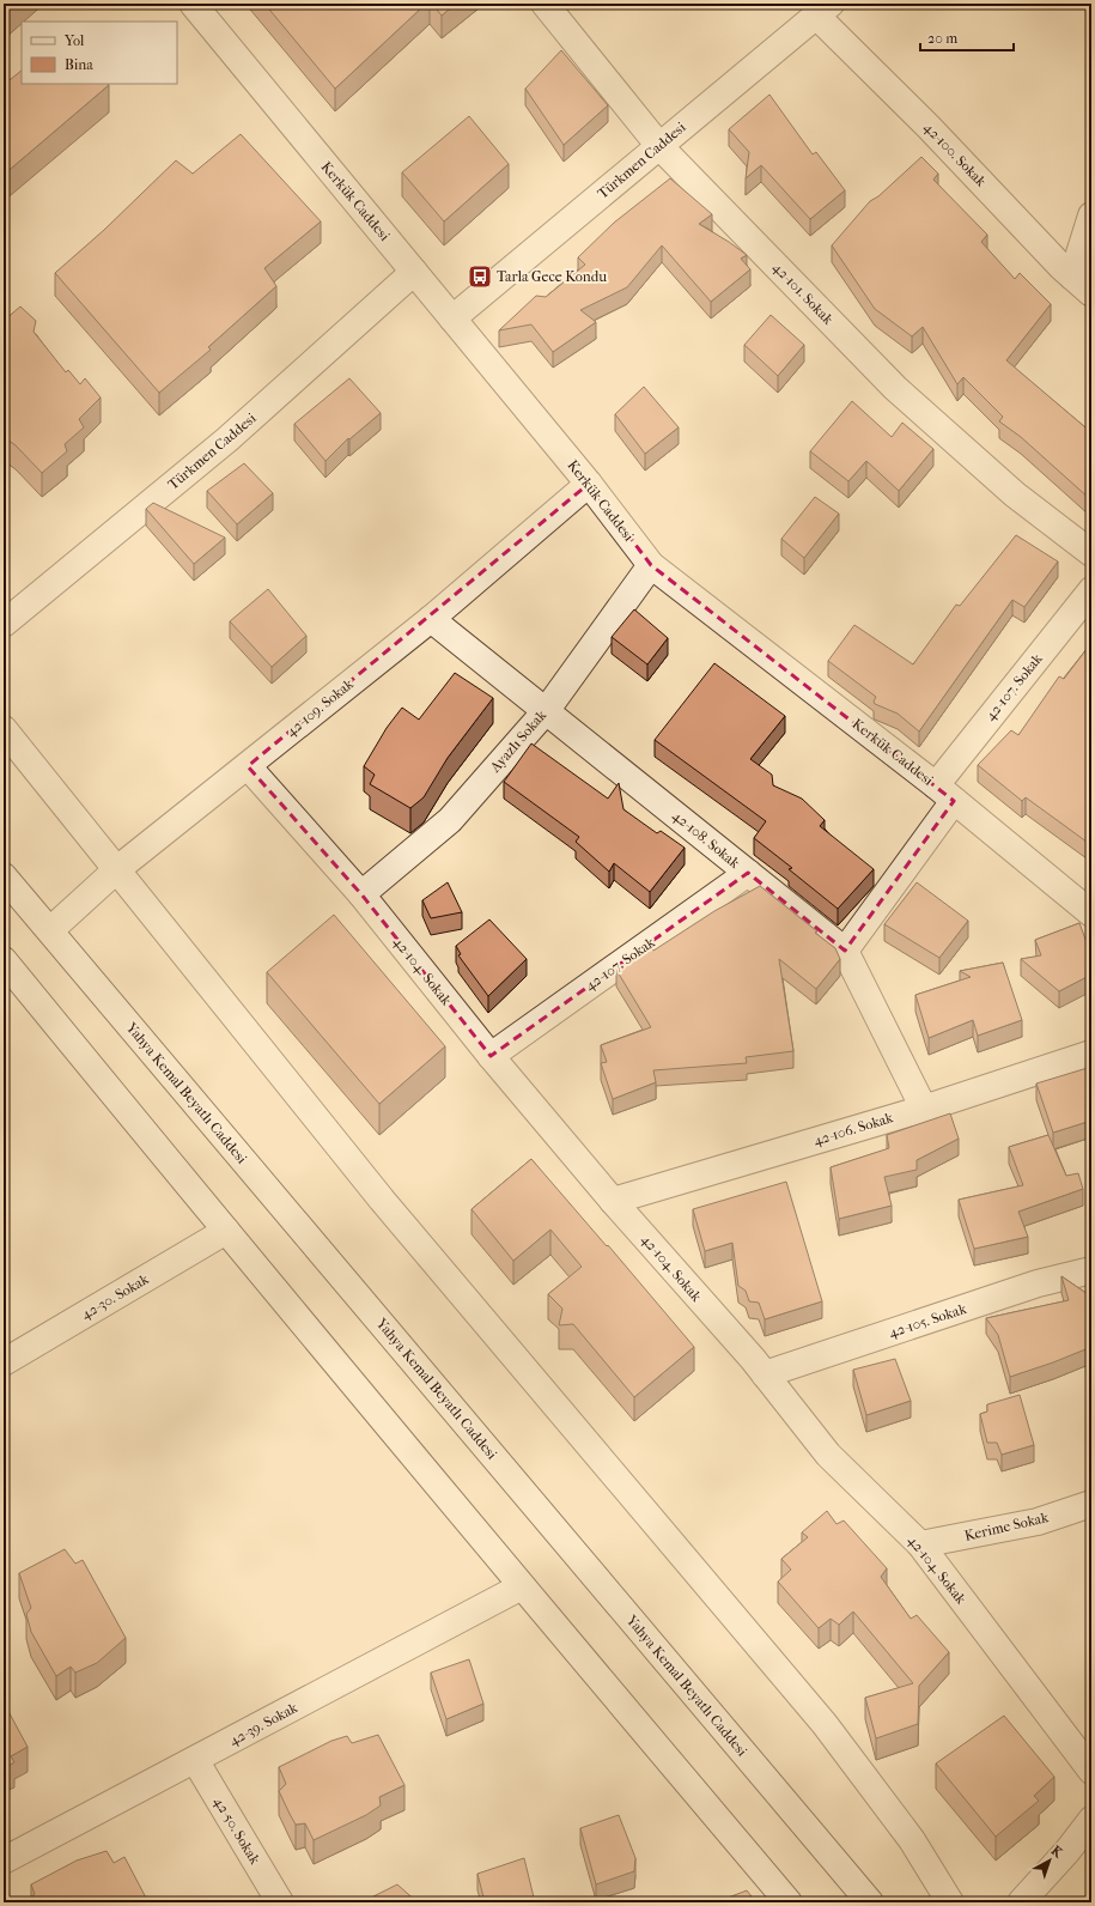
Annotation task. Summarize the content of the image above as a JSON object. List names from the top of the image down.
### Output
{
  "streets": {
    "street": [
      "42-100. Sokak",
      "Türkmen Caddesi",
      "Kerkük Caddesi",
      "42-101. Sokak",
      "42-107. Sokak",
      "42-109. Sokak",
      "Ayazlı Sokak",
      "42-108. Sokak",
      "42-104. Sokak",
      "Yahya Kemal Beyatlı Caddesi",
      "42-106. Sokak",
      "42-30. Sokak",
      "42-105. Sokak",
      "Kerime Sokak",
      "42-39. Sokak",
      "42-50. Sokak"
    ]
  },
  "crossings": [
    ["42-100. Sokak", "Türkmen Caddesi"],
    ["Türkmen Caddesi", "Kerkük Caddesi"],
    ["Türkmen Caddesi", "42-101. Sokak"],
    ["Kerkük Caddesi", "42-107. Sokak"],
    ["Kerkük Caddesi", "42-109. Sokak"],
    ["Kerkük Caddesi", "Ayazlı Sokak"],
    ["42-107. Sokak", "42-108. Sokak"],
    ["42-107. Sokak", "42-104. Sokak"],
    ["42-109. Sokak", "42-108. Sokak"],
    ["42-109. Sokak", "42-104. Sokak"],
    ["42-109. Sokak", "Yahya Kemal Beyatlı Caddesi"],
    ["Ayazlı Sokak", "42-108. Sokak"],
    ["Ayazlı Sokak", "42-104. Sokak"],
    ["42-108. Sokak", "42-106. Sokak"],
    ["42-104. Sokak", "42-106. Sokak"],
    ["42-104. Sokak", "42-105. Sokak"],
    ["42-104. Sokak", "Kerime Sokak"],
    ["42-39. Sokak", "42-50. Sokak"]
  ],
  "places": {
    "bus stop": ["Tarla Gece Kondu"]
  },
  "legend": ["Yol", "Bina"],
  "scale_bar": "20 m",
  "north": "top right"
}
